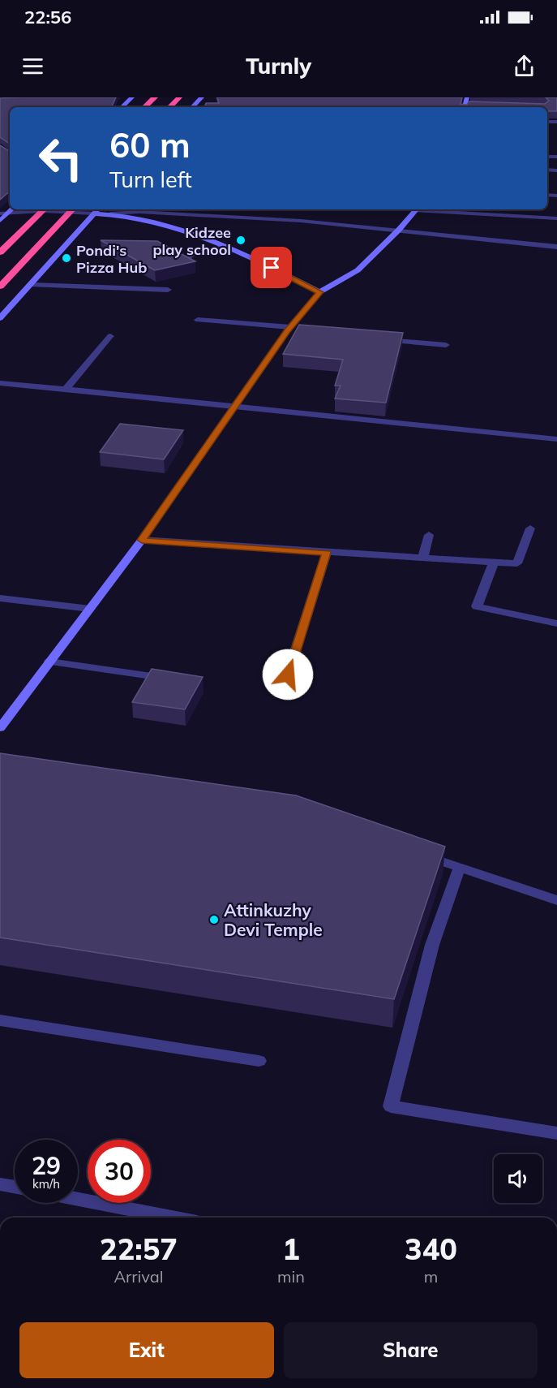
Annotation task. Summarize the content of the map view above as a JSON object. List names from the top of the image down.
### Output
{
  "places": ["Kidzee play school", "Pondi's Pizza Hub", "Attinkuzhy Devi Temple"],
  "page": {
    "status": "22:56",
    "header": "Turnly",
    "turn": ["60 m", "Turn left"],
    "speed": "29 km/h",
    "limit": "30",
    "eta": [
      "22:57",
      "Arrival",
      "1",
      "min",
      "340",
      "m"
    ],
    "buttons": ["Exit", "Share"]
  }
}
